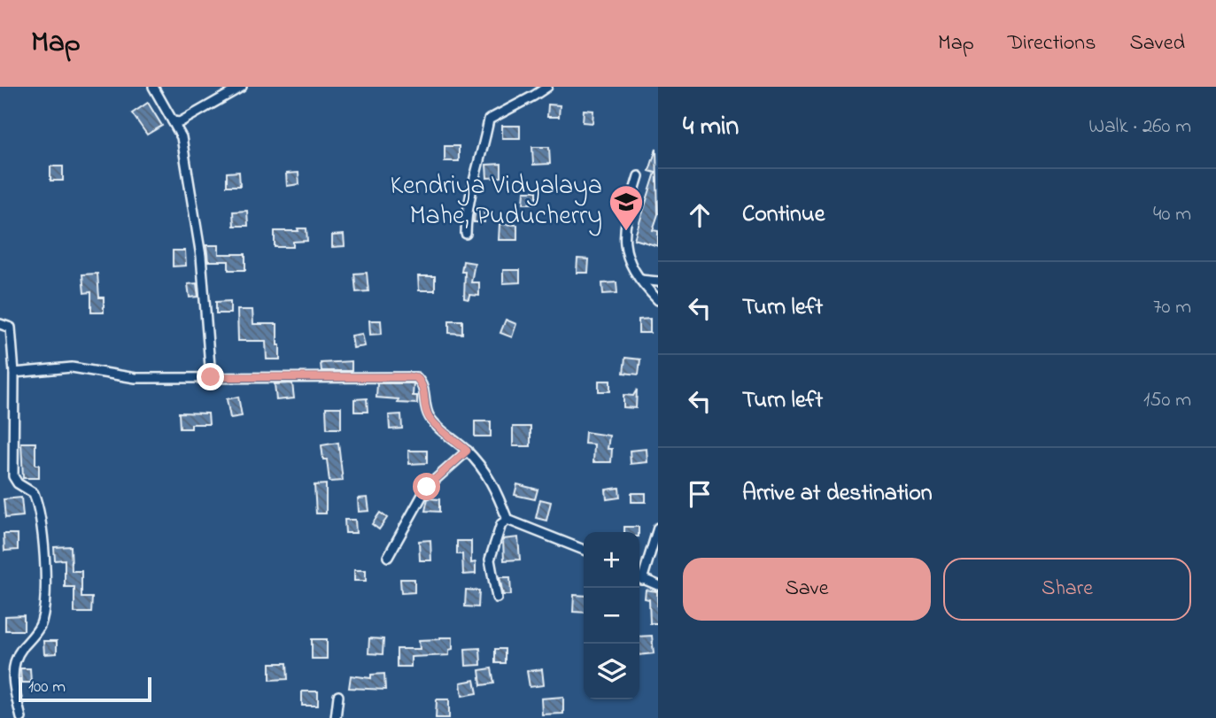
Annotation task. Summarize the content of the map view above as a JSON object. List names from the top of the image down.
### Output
{
  "places": {
    "school or university": ["Kendriya Vidyalaya Mahe, Puducherry"]
  },
  "scale_bar": "100 m",
  "page": {
    "header": "Map",
    "nav": ["Map", "Directions", "Saved"],
    "heading": ["4 min", "Walk · 260 m"],
    "list": [
      ["Continue", "40 m"],
      ["Turn left", "70 m"],
      ["Turn left", "150 m"],
      "Arrive at destination"
    ],
    "map_buttons": ["+", "−"],
    "buttons": ["Save", "Share"],
    "scale": "100 m"
  }
}
